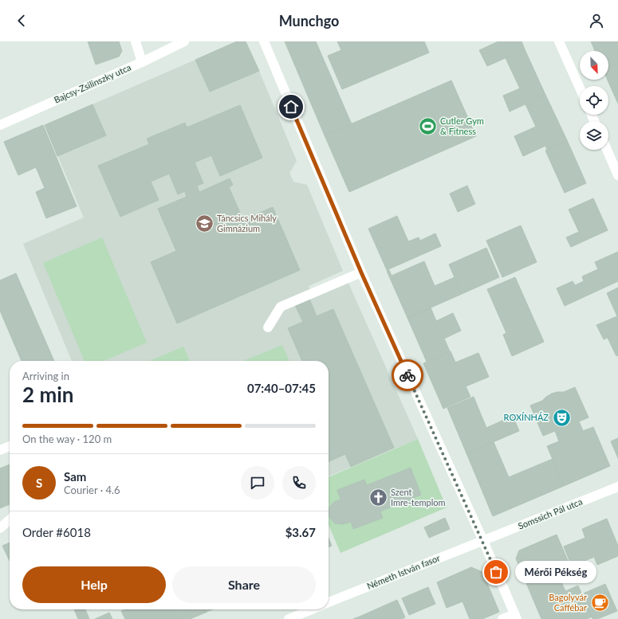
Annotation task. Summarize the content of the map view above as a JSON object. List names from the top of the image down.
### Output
{
  "streets": {
    "street": ["Bajcsy-Zsilinszky utca", "Somssich Pál utca", "Németh István fasor"]
  },
  "crossings": [
    ["Somssich Pál utca", "Németh István fasor"]
  ],
  "places": {
    "sports": ["Cutler Gym & Fitness"],
    "school or university": ["Táncsics Mihály Gimnázium"],
    "theatre": ["ROXÍNHÁZ"],
    "church": ["Szent Imre-templom"],
    "other": ["Mérői Pékség"],
    "cafe": ["Bagolyvár Caffébar"]
  },
  "north": "bottom right",
  "page": {
    "header": "Munchgo",
    "heading": ["2 min", "Arriving in", "07:40–07:45"],
    "panel": [
      "Sam",
      "Courier · 4.6",
      "Order #6018",
      "$3.67"
    ],
    "bar": "On the way · 120 m",
    "round": "S",
    "buttons": ["Help", "Share"],
    "bubble": "Mérői Pékség"
  }
}
